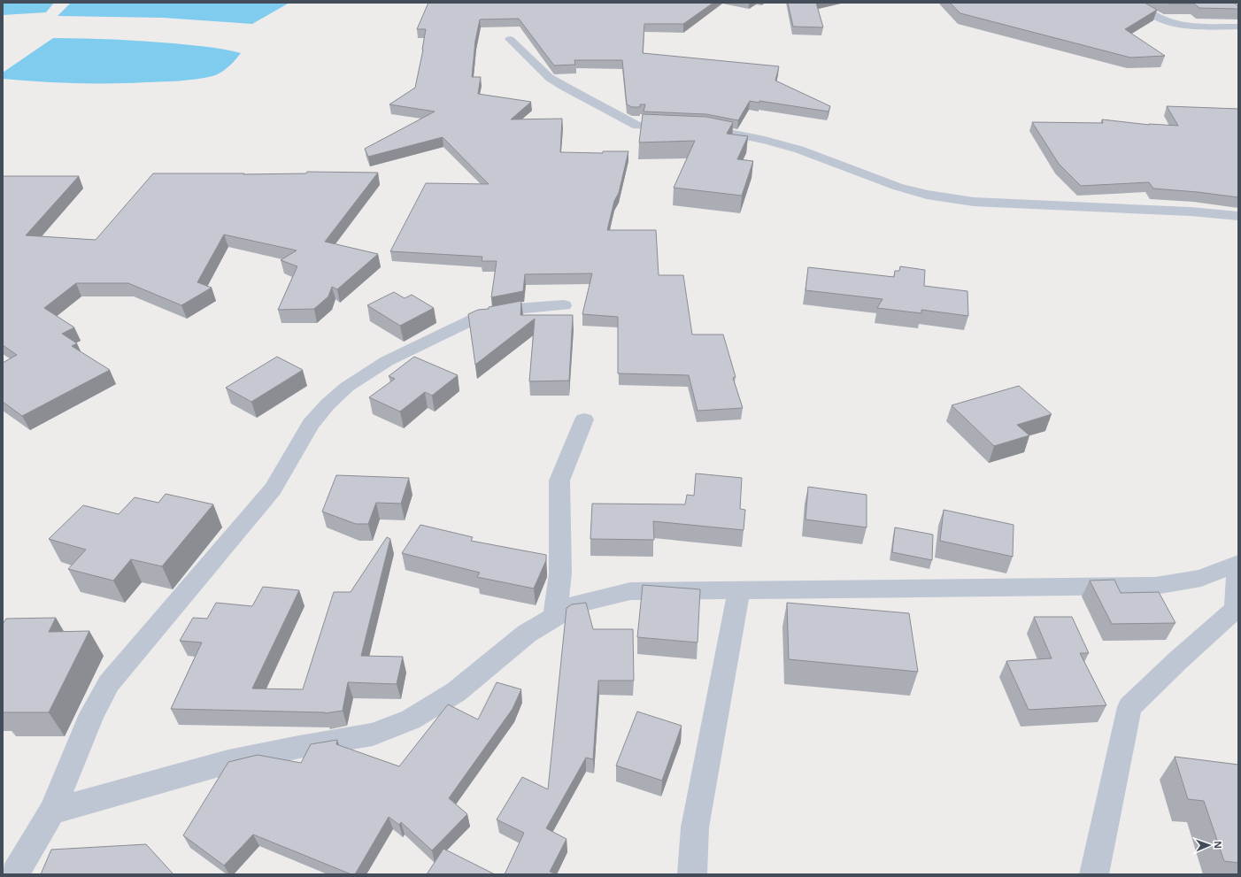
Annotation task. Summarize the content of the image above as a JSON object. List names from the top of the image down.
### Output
{
  "north": "right"
}
